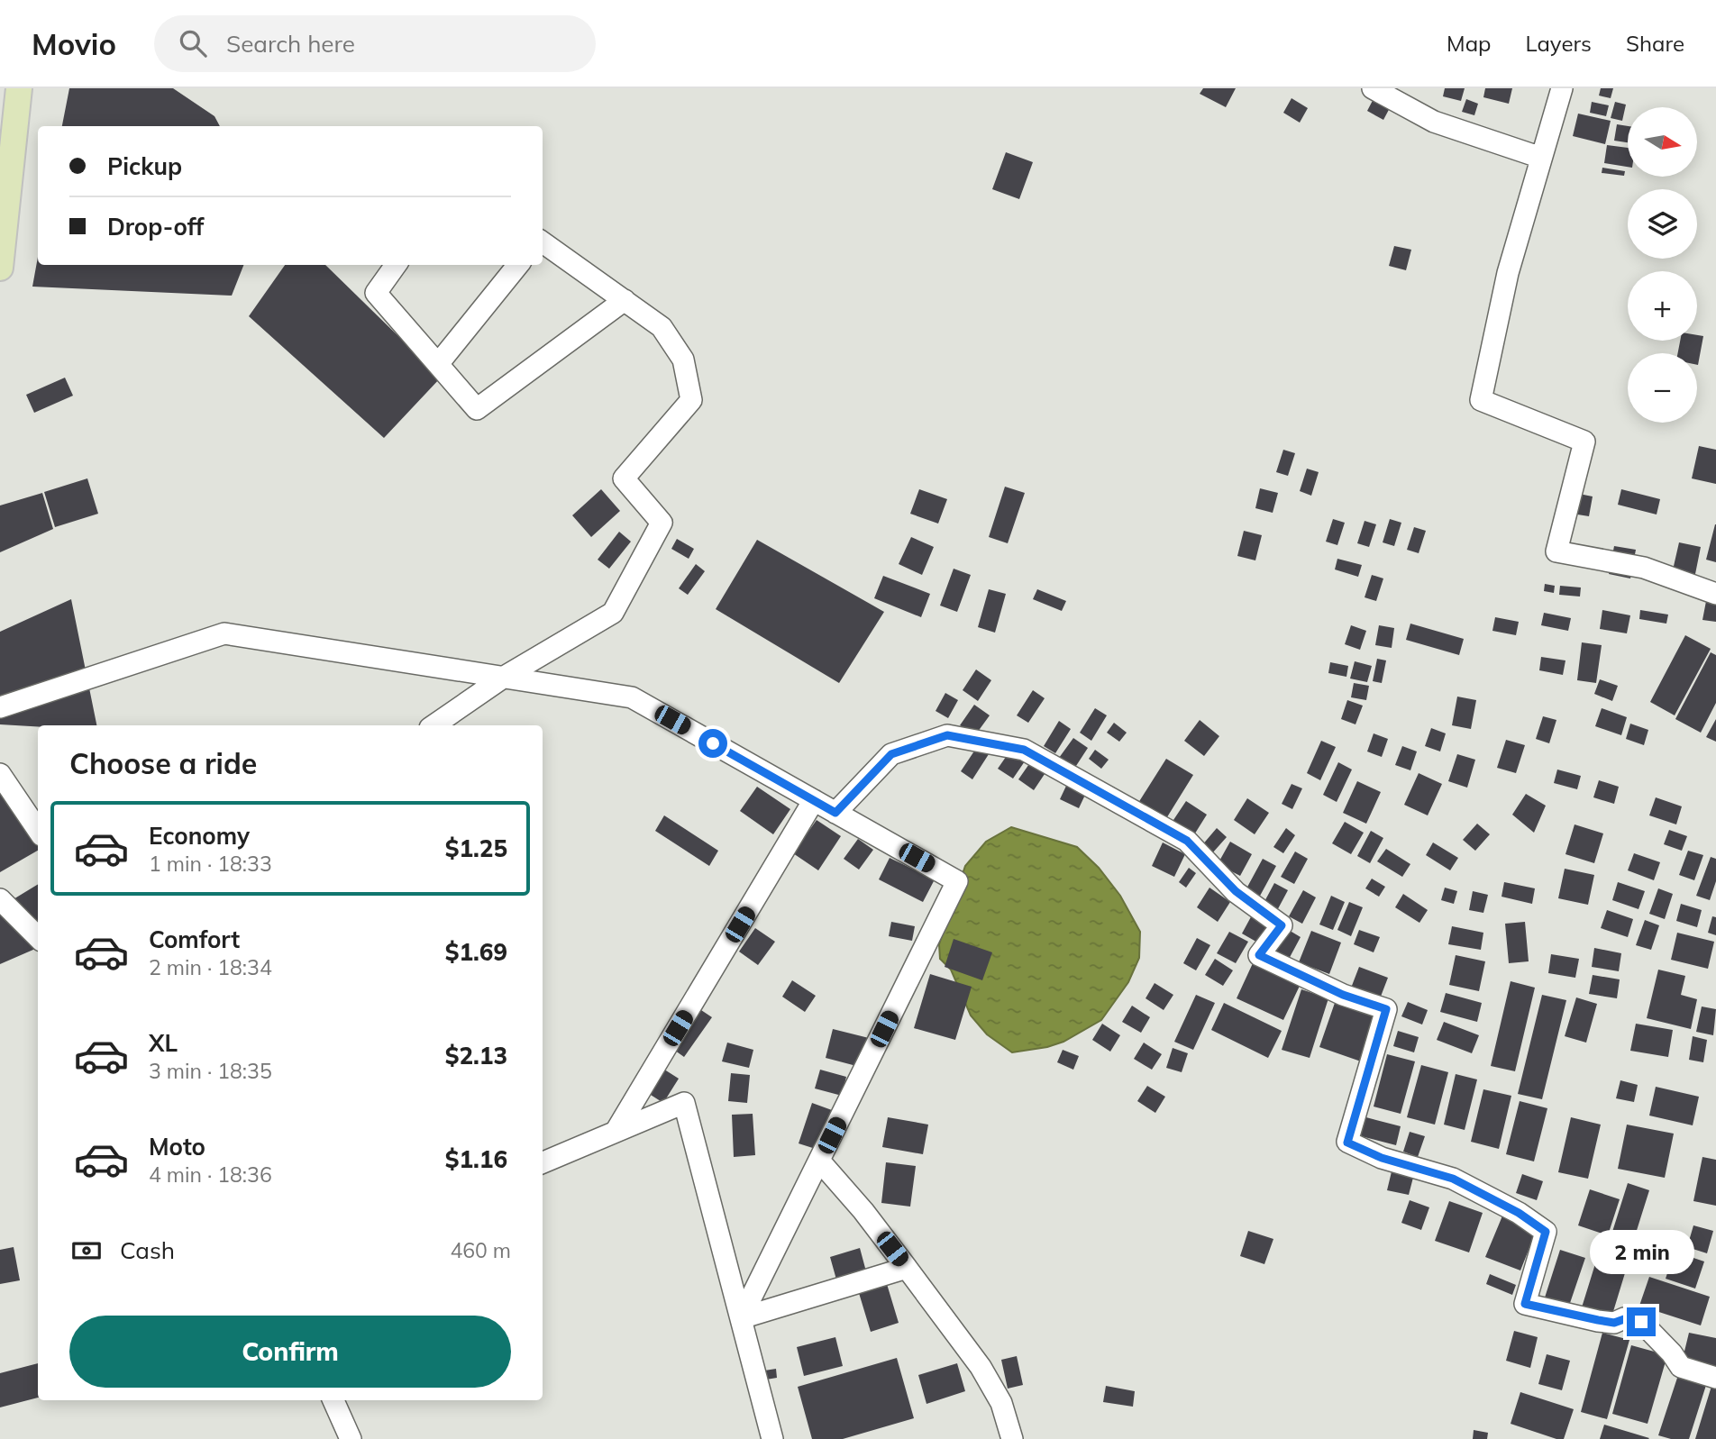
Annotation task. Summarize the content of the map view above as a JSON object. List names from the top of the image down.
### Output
{
  "north": "right",
  "page": {
    "header": "Movio",
    "search": "Search here",
    "nav": ["Map", "Layers", "Share"],
    "map_buttons": ["+", "−"],
    "banner": ["Pickup", "Drop-off"],
    "heading": "Choose a ride",
    "list": [
      {
        "name": "Economy",
        "note": "1 min · 18:33",
        "value": "$1.25"
      },
      {
        "name": "Comfort",
        "note": "2 min · 18:34",
        "value": "$1.69"
      },
      {
        "name": "XL",
        "note": "3 min · 18:35",
        "value": "$2.13"
      },
      {
        "name": "Moto",
        "note": "4 min · 18:36",
        "value": "$1.16"
      }
    ],
    "pay": ["Cash", "460 m"],
    "bubble": "2 min",
    "buttons": "Confirm"
  }
}
